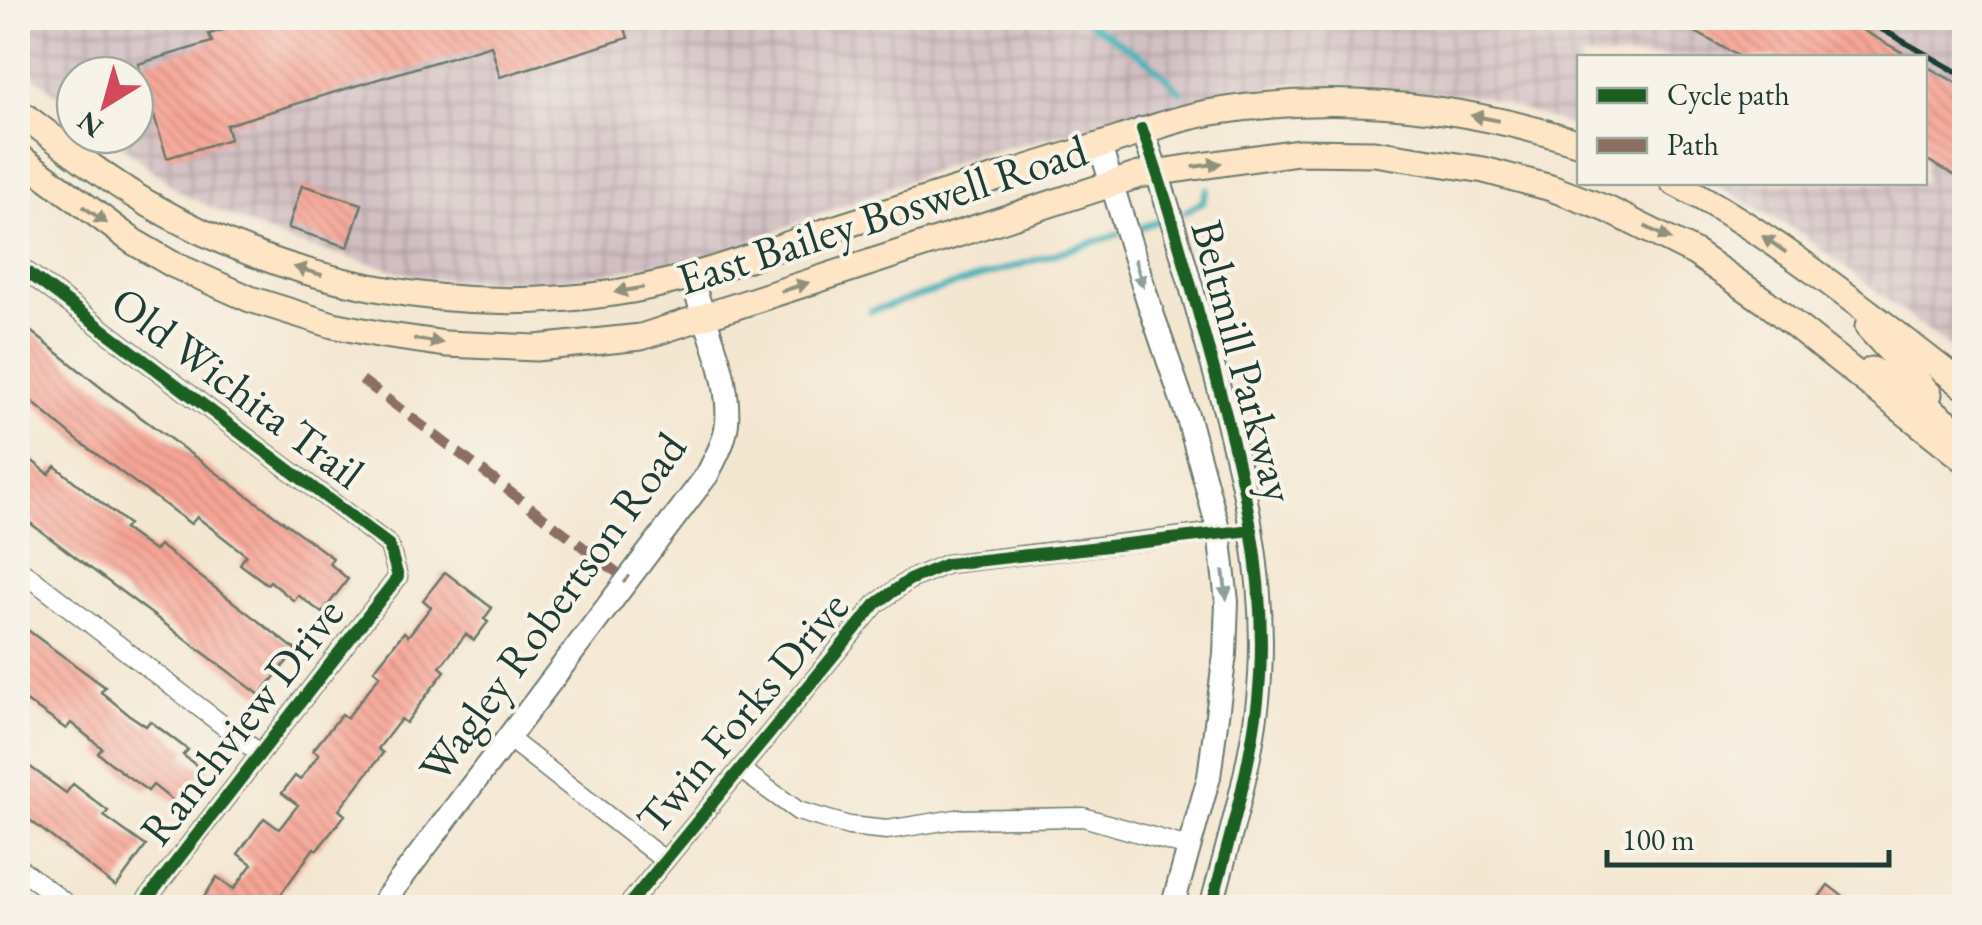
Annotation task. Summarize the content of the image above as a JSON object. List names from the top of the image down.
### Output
{
  "streets": {
    "main road": ["East Bailey Boswell Road"],
    "street": [
      "Beltmill Parkway",
      "Old Wichita Trail",
      "Wagley Robertson Road",
      "Twin Forks Drive",
      "Ranchview Drive"
    ]
  },
  "crossings": [
    ["East Bailey Boswell Road", "Beltmill Parkway"],
    ["East Bailey Boswell Road", "Wagley Robertson Road"],
    ["Beltmill Parkway", "Twin Forks Drive"],
    ["Old Wichita Trail", "Ranchview Drive"]
  ],
  "legend": ["Cycle path", "Path"],
  "scale_bar": "100 m",
  "north": "bottom left"
}
